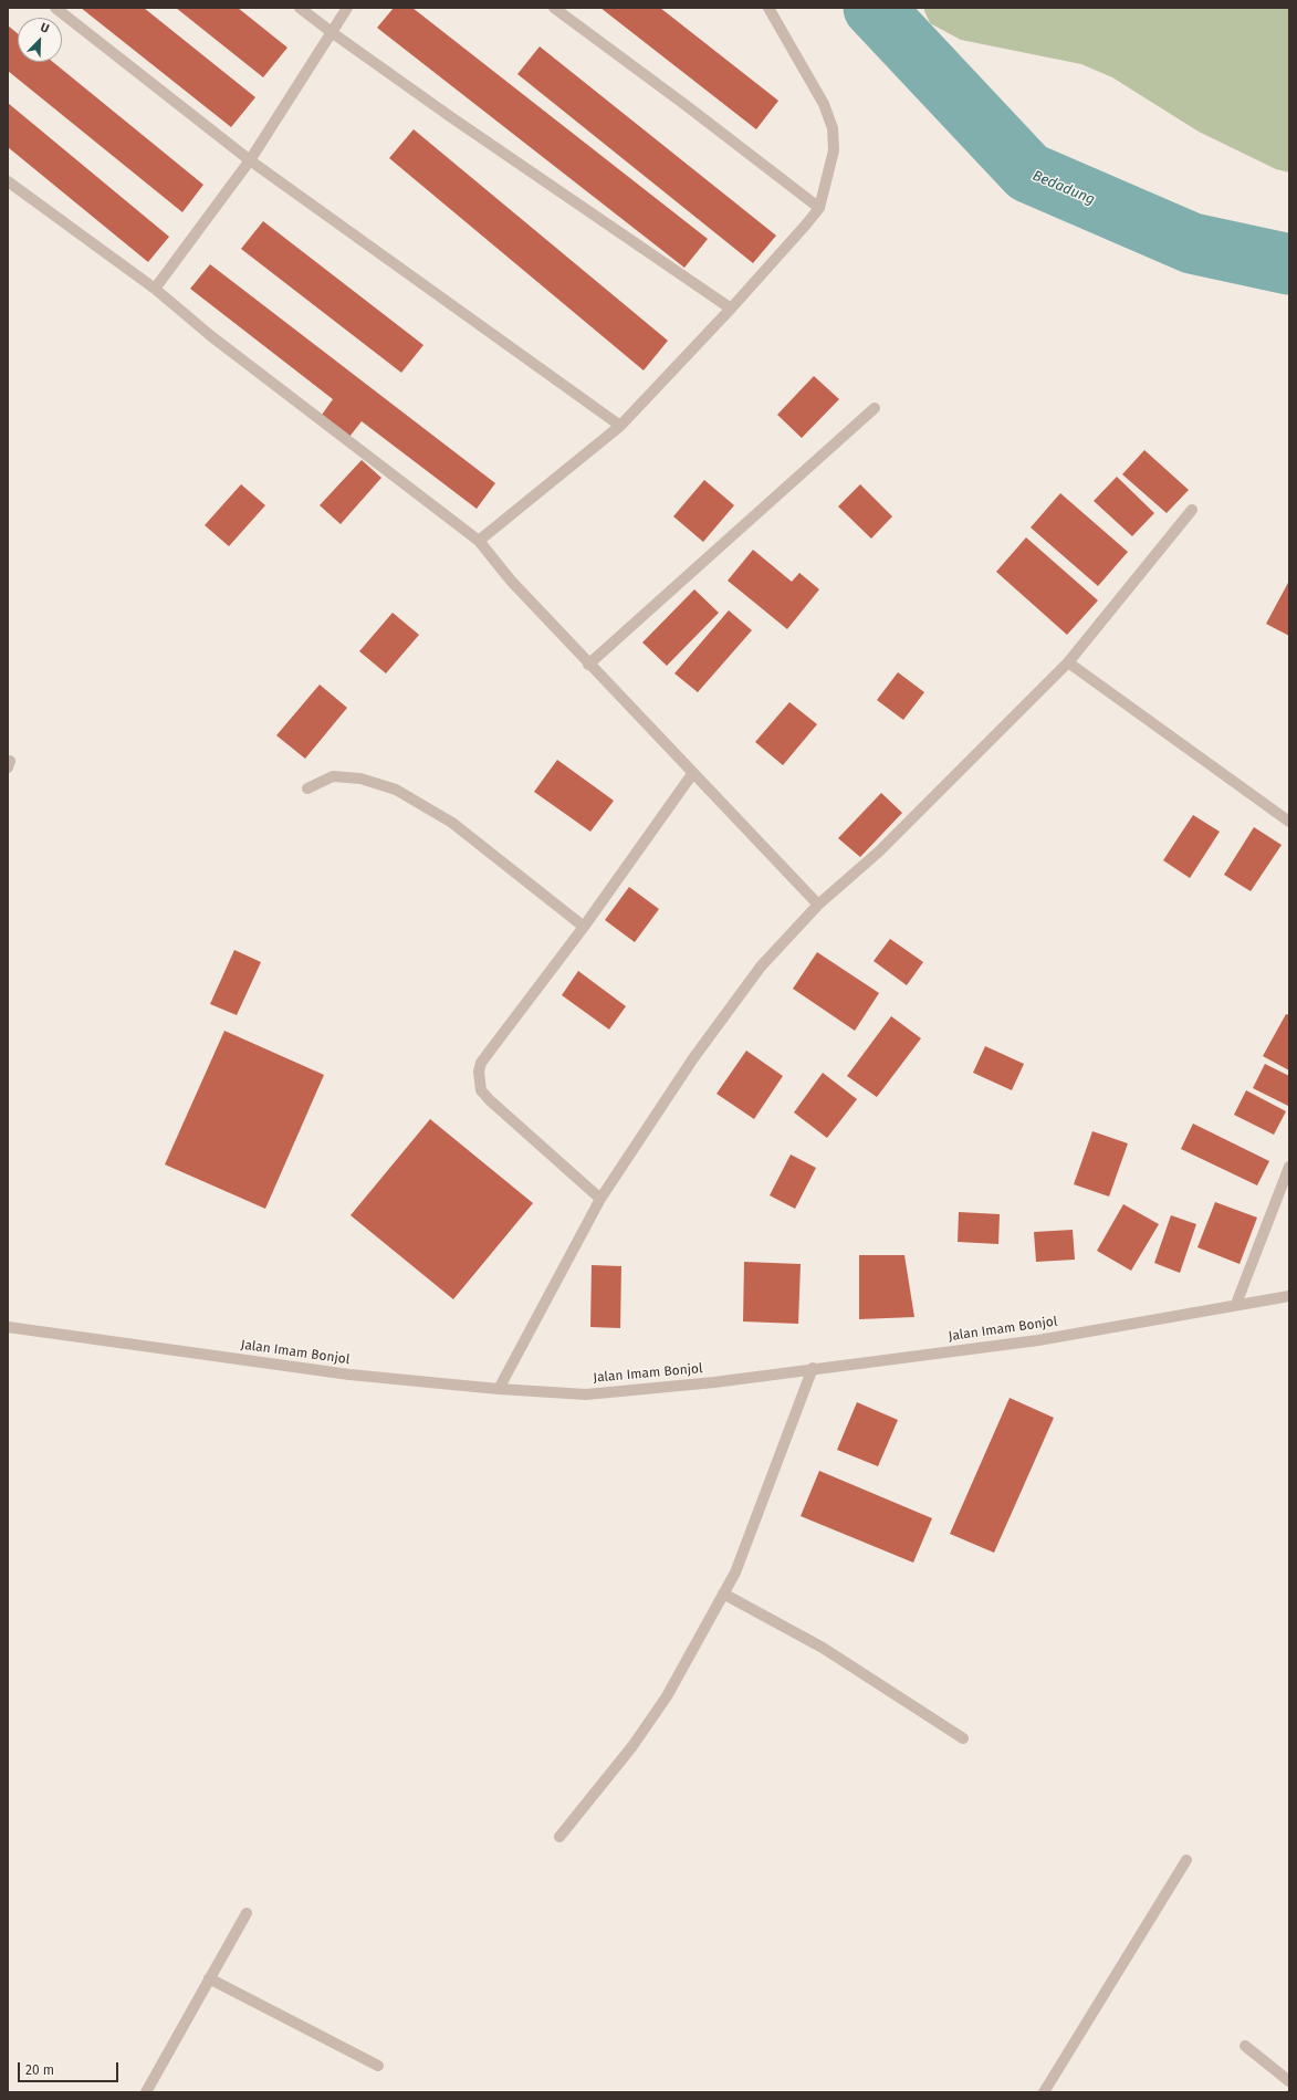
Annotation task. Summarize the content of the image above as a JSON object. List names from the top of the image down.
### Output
{
  "streets": {
    "street": ["Jalan Imam Bonjol"]
  },
  "water": ["Bedadung"],
  "scale_bar": "20 m",
  "north": "top right"
}
